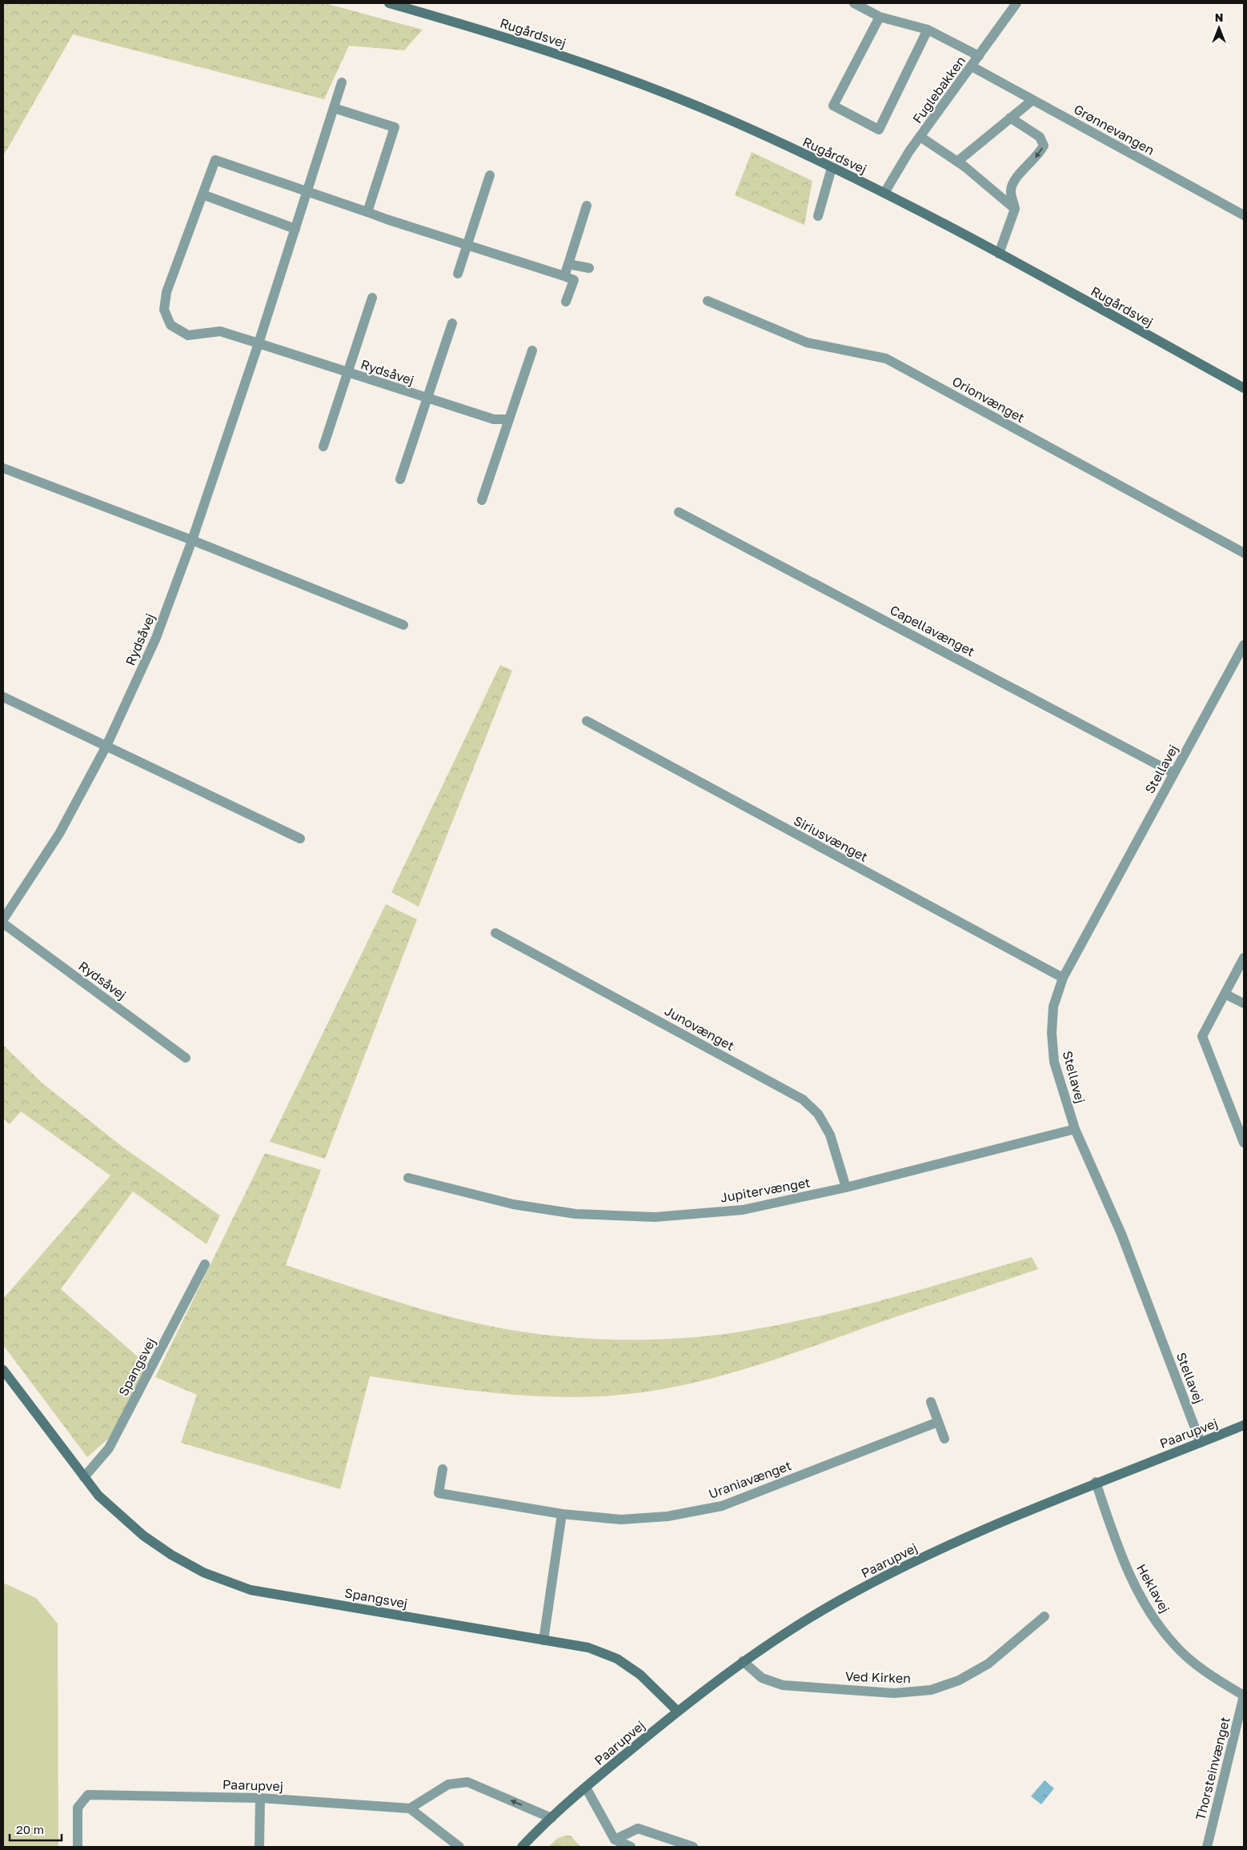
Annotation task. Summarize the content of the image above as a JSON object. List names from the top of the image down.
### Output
{
  "streets": {
    "street": [
      "Rugårdsvej",
      "Fuglebakken",
      "Grønnevangen",
      "Rydsåvej",
      "Orionvænget",
      "Capellavænget",
      "Stellavej",
      "Siriusvænget",
      "Junovænget",
      "Jupitervænget",
      "Spangsvej",
      "Paarupvej",
      "Uraniavænget",
      "Heklavej",
      "Ved Kirken",
      "Thorsteinvænget"
    ]
  },
  "crossings": [
    ["Rugårdsvej", "Fuglebakken"],
    ["Fuglebakken", "Grønnevangen"],
    ["Capellavænget", "Stellavej"],
    ["Stellavej", "Siriusvænget"],
    ["Stellavej", "Jupitervænget"],
    ["Stellavej", "Paarupvej"],
    ["Junovænget", "Jupitervænget"],
    ["Spangsvej", "Paarupvej"],
    ["Paarupvej", "Heklavej"],
    ["Paarupvej", "Ved Kirken"],
    ["Heklavej", "Thorsteinvænget"]
  ],
  "scale_bar": "20 m",
  "north": "top"
}
